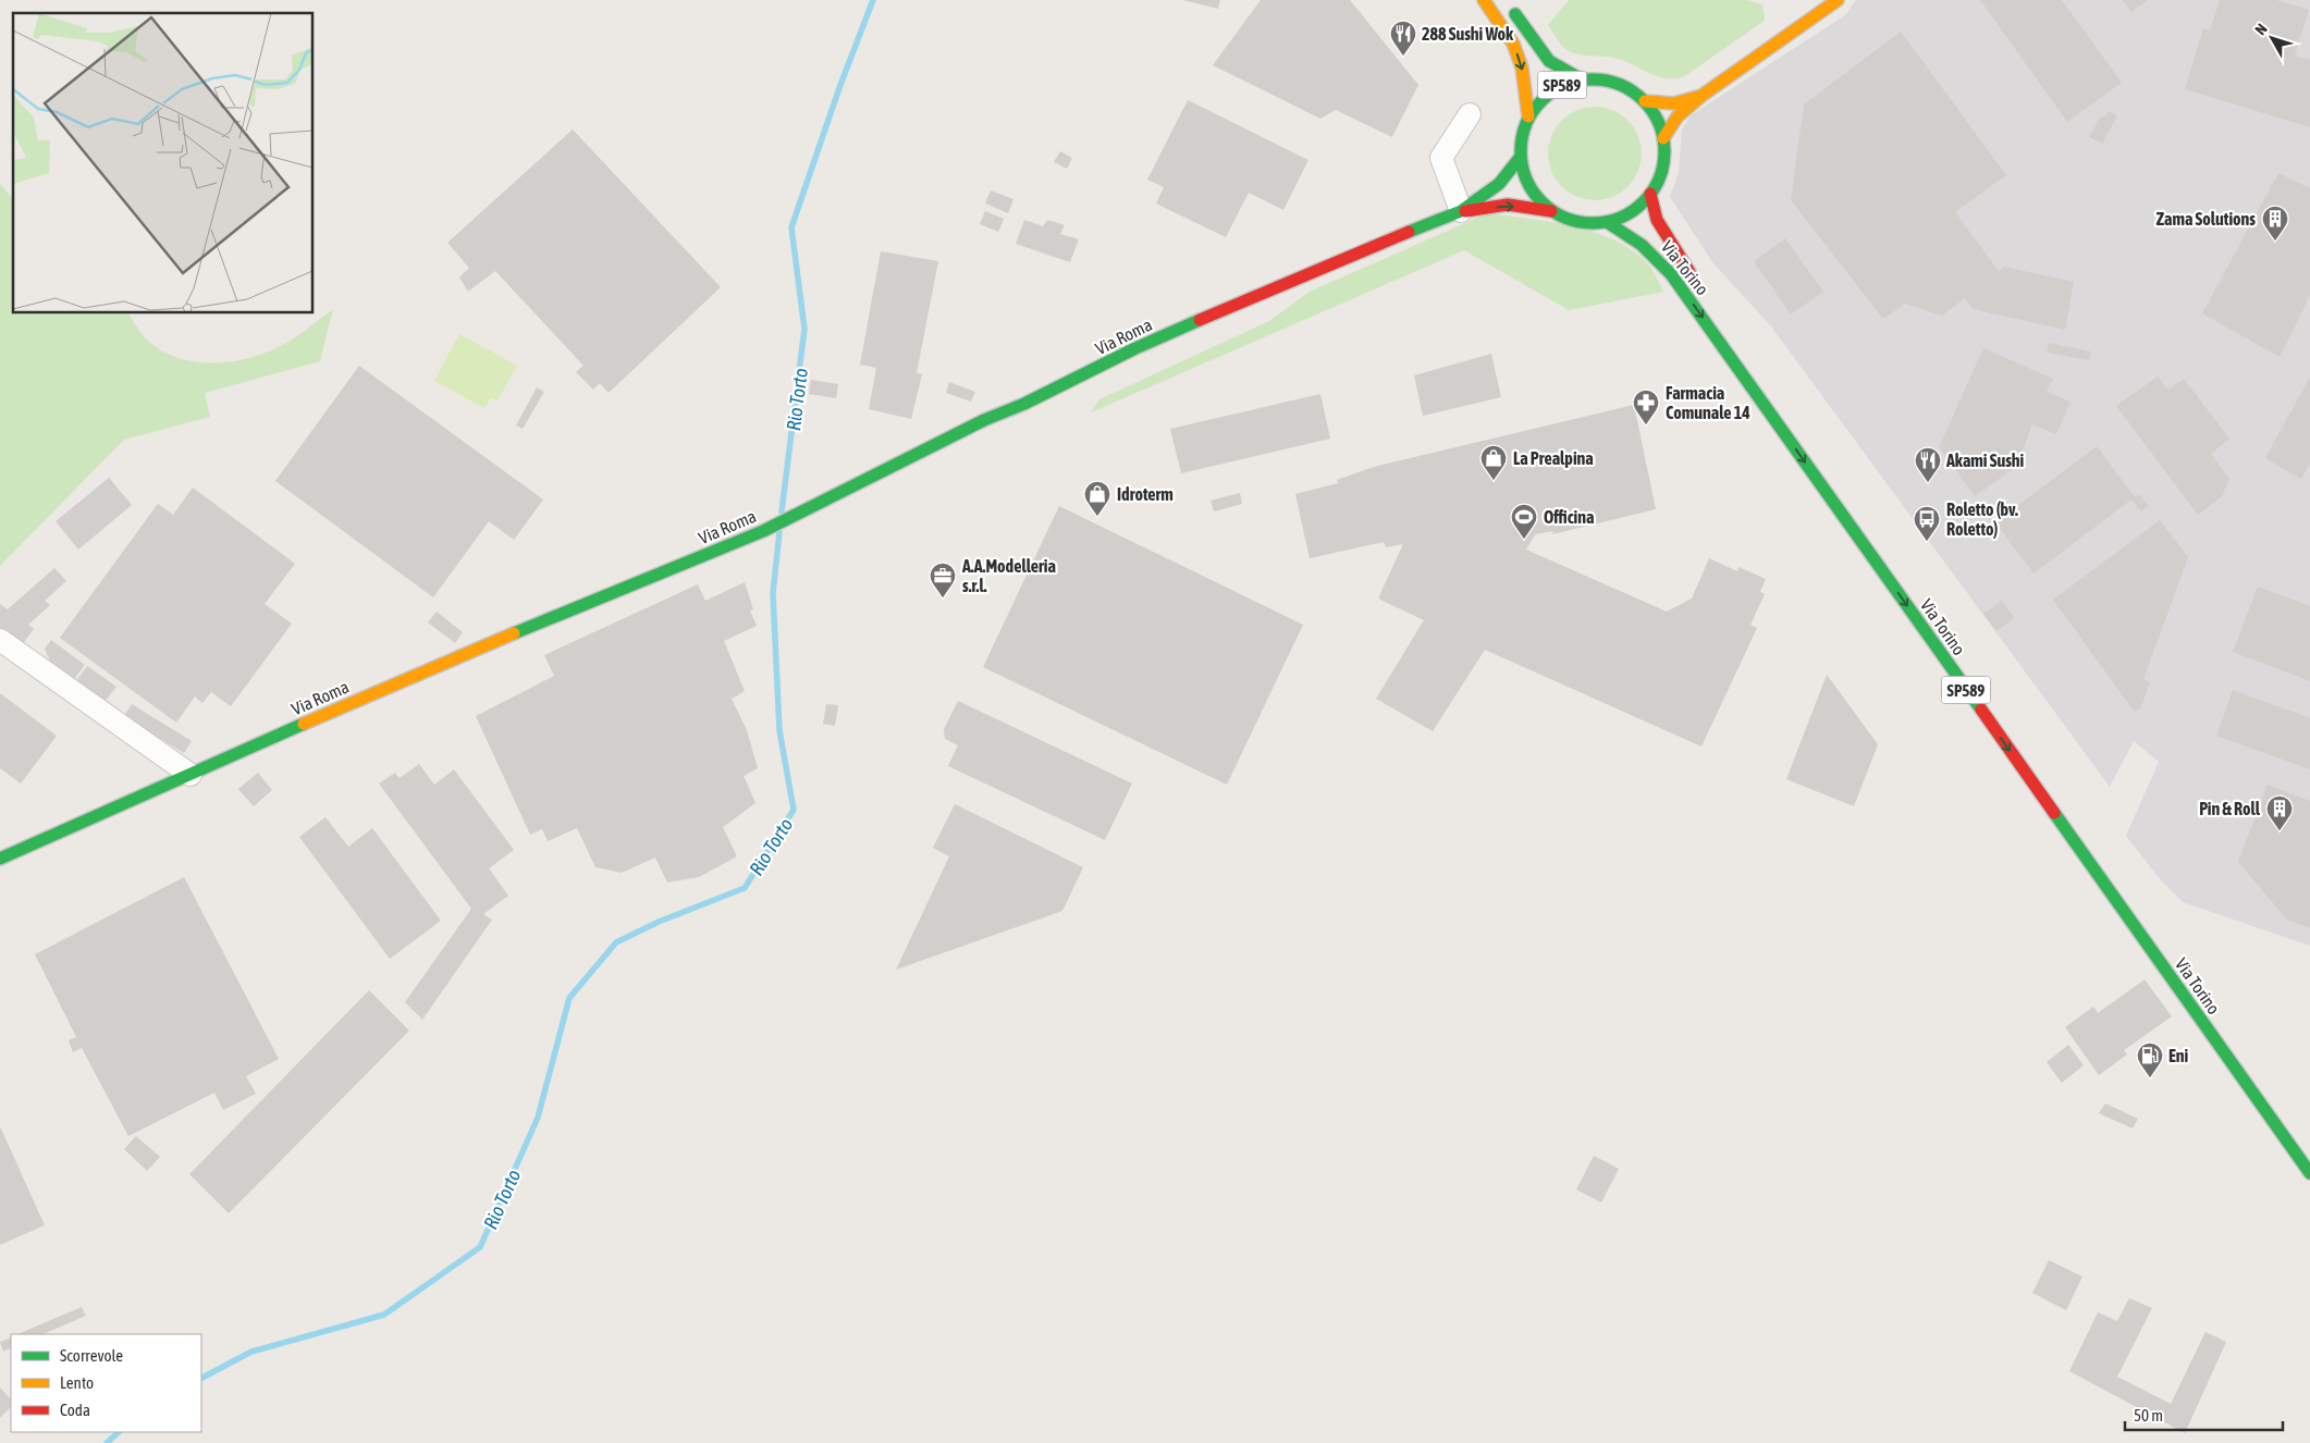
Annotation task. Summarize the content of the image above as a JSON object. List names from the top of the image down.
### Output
{
  "streets": {
    "street": ["SP589", "Via Torino", "Via Roma"]
  },
  "crossings": [
    ["SP589", "Via Torino"]
  ],
  "one_way": ["Via Torino"],
  "water": ["Rio Torto"],
  "places": {
    "restaurant": ["288 Sushi Wok", "Akami Sushi"],
    "building": ["Zama Solutions", "Pin & Roll"],
    "pharmacy": ["Farmacia Comunale 14"],
    "shop": ["La Prealpina", "Idroterm"],
    "sports": ["Officina"],
    "bus stop": ["Roletto (bv. Roletto)"],
    "office": ["A.A.Modelleria s.r.l."],
    "fuel station": ["Eni"]
  },
  "legend": ["Scorrevole", "Lento", "Coda"],
  "scale_bar": "50 m",
  "north": "top left"
}
